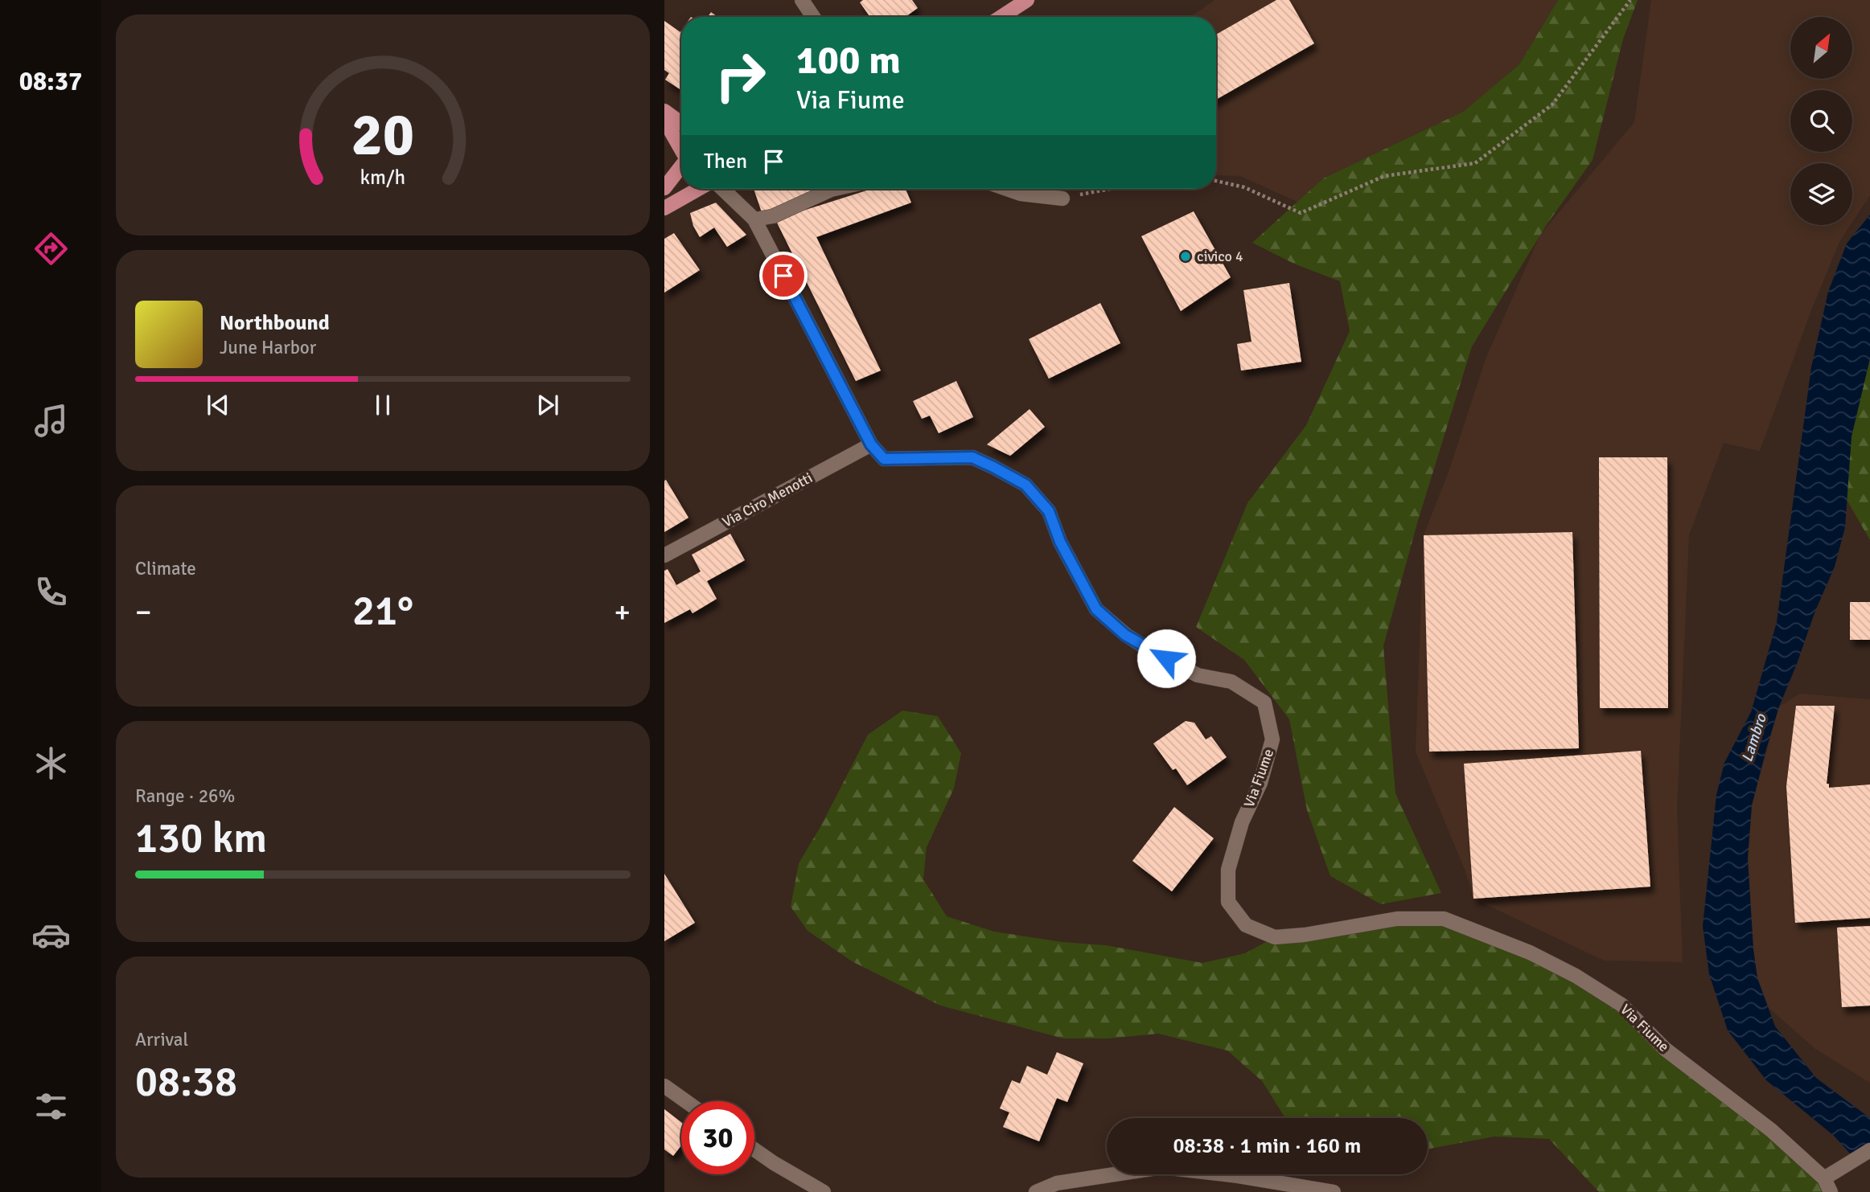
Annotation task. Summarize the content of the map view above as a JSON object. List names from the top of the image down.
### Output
{
  "streets": {
    "street": ["Via Ciro Menotti", "Via Fiume"]
  },
  "crossings": [
    ["Via Ciro Menotti", "Via Fiume"]
  ],
  "water": ["Lambro"],
  "places": ["civico 4"],
  "north": "top right",
  "page": {
    "tabs": "08:37",
    "turn": ["100 m", "Via Fiume"],
    "then": "Then",
    "song": ["Northbound", "June Harbor"],
    "tile": [
      "Climate",
      ["Range · 26%", "130 km"],
      ["Arrival", "08:38"]
    ],
    "heat": ["−", "21°", "+"],
    "limit": "30",
    "trip": "08:38 · 1 min · 160 m",
    "gauge": ["20", "km/h"]
  }
}
